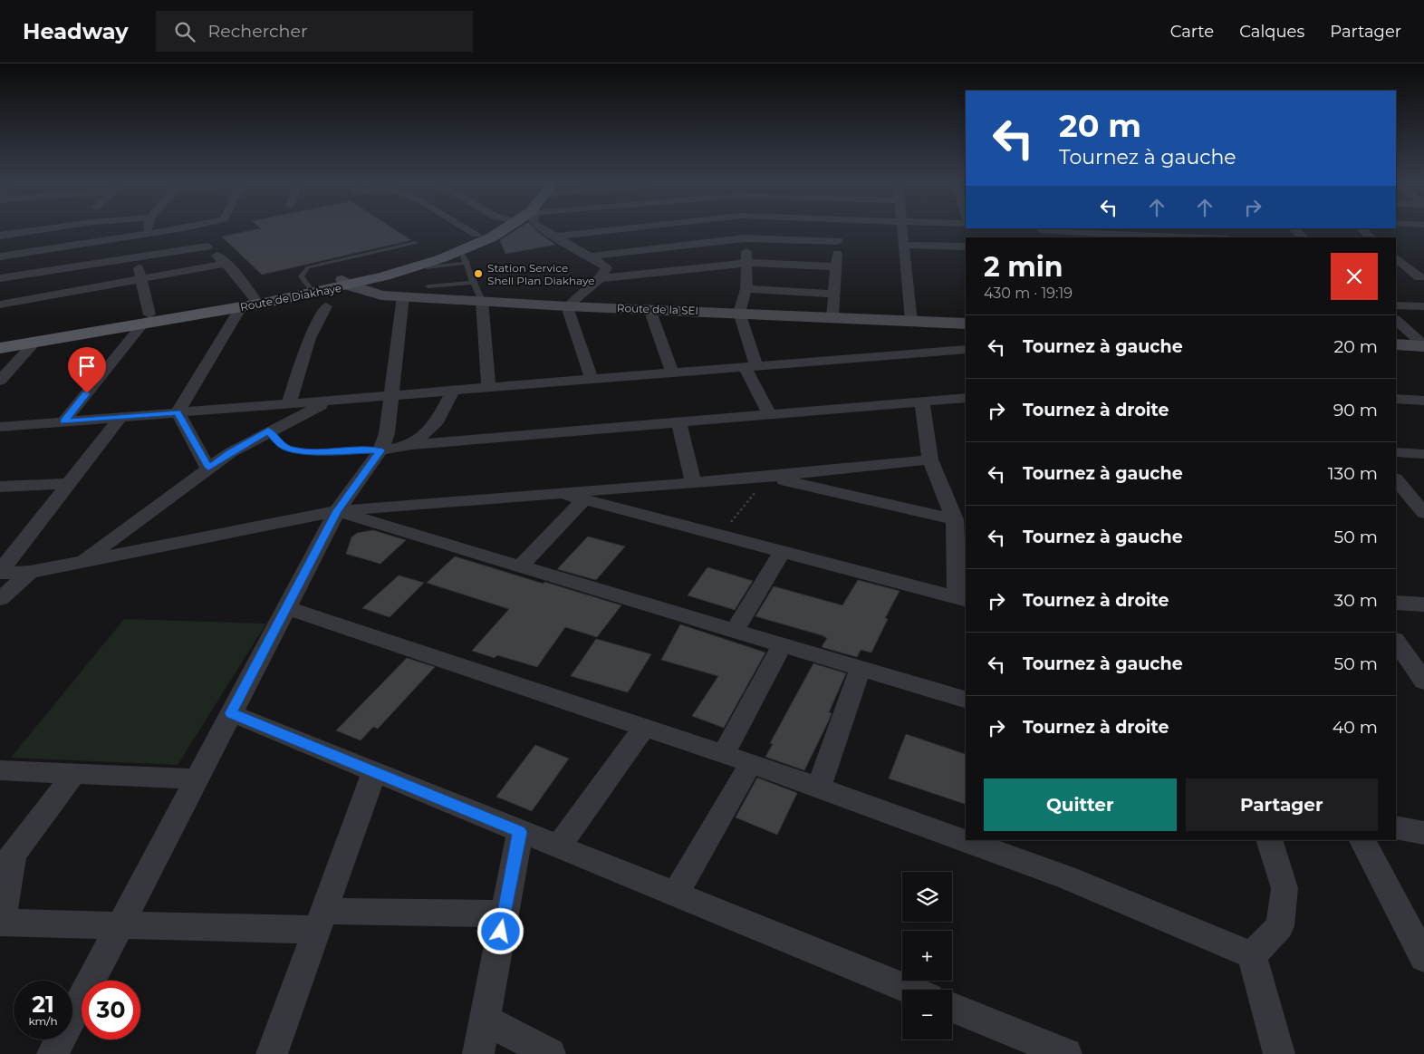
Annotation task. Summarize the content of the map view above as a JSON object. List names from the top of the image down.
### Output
{
  "streets": {
    "main road": ["Route de Diakhaye"],
    "street": ["Route de la SEI"]
  },
  "crossings": [
    ["Route de Diakhaye", "Route de la SEI"]
  ],
  "places": ["Station Service Shell Plan Diakhaye"],
  "page": {
    "header": "Headway",
    "search": "Rechercher",
    "nav": ["Carte", "Calques", "Partager"],
    "turn": ["20 m", "Tournez à gauche"],
    "heading": ["2 min", "430 m · 19:19"],
    "list": [
      {
        "name": "Tournez à gauche",
        "value": "20 m"
      },
      {
        "name": "Tournez à droite",
        "value": "90 m"
      },
      {
        "name": "Tournez à gauche",
        "value": "130 m"
      },
      {
        "name": "Tournez à gauche",
        "value": "50 m"
      },
      {
        "name": "Tournez à droite",
        "value": "30 m"
      },
      {
        "name": "Tournez à gauche",
        "value": "50 m"
      },
      {
        "name": "Tournez à droite",
        "value": "40 m"
      }
    ],
    "buttons": ["Quitter", "Partager"],
    "map_buttons": ["+", "−"],
    "speed": "21 km/h",
    "limit": "30"
  }
}
